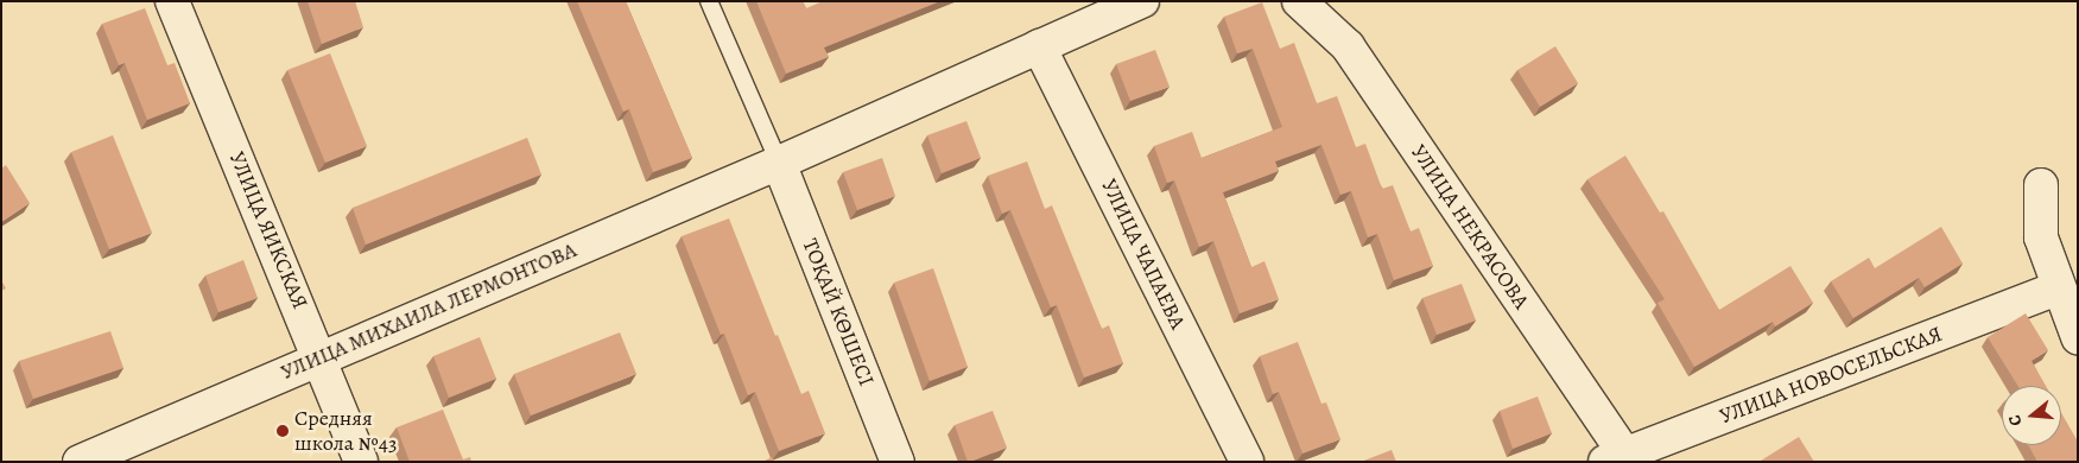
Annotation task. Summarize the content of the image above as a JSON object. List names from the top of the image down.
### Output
{
  "streets": {
    "street": [
      "УЛИЦА НЕКРАСОВА",
      "УЛИЦА ЯИКСКАЯ",
      "УЛИЦА ЧАПАЕВА",
      "УЛИЦА МИХАИЛА ЛЕРМОНТОВА",
      "ТОҚАЙ КӨШЕСІ",
      "УЛИЦА НОВОСЕЛЬСКАЯ"
    ]
  },
  "crossings": [
    ["УЛИЦА НЕКРАСОВА", "УЛИЦА НОВОСЕЛЬСКАЯ"],
    ["УЛИЦА ЯИКСКАЯ", "УЛИЦА МИХАИЛА ЛЕРМОНТОВА"],
    ["УЛИЦА ЧАПАЕВА", "УЛИЦА МИХАИЛА ЛЕРМОНТОВА"],
    ["УЛИЦА МИХАИЛА ЛЕРМОНТОВА", "ТОҚАЙ КӨШЕСІ"]
  ],
  "places": ["Средняя школа №43"],
  "north": "left"
}
